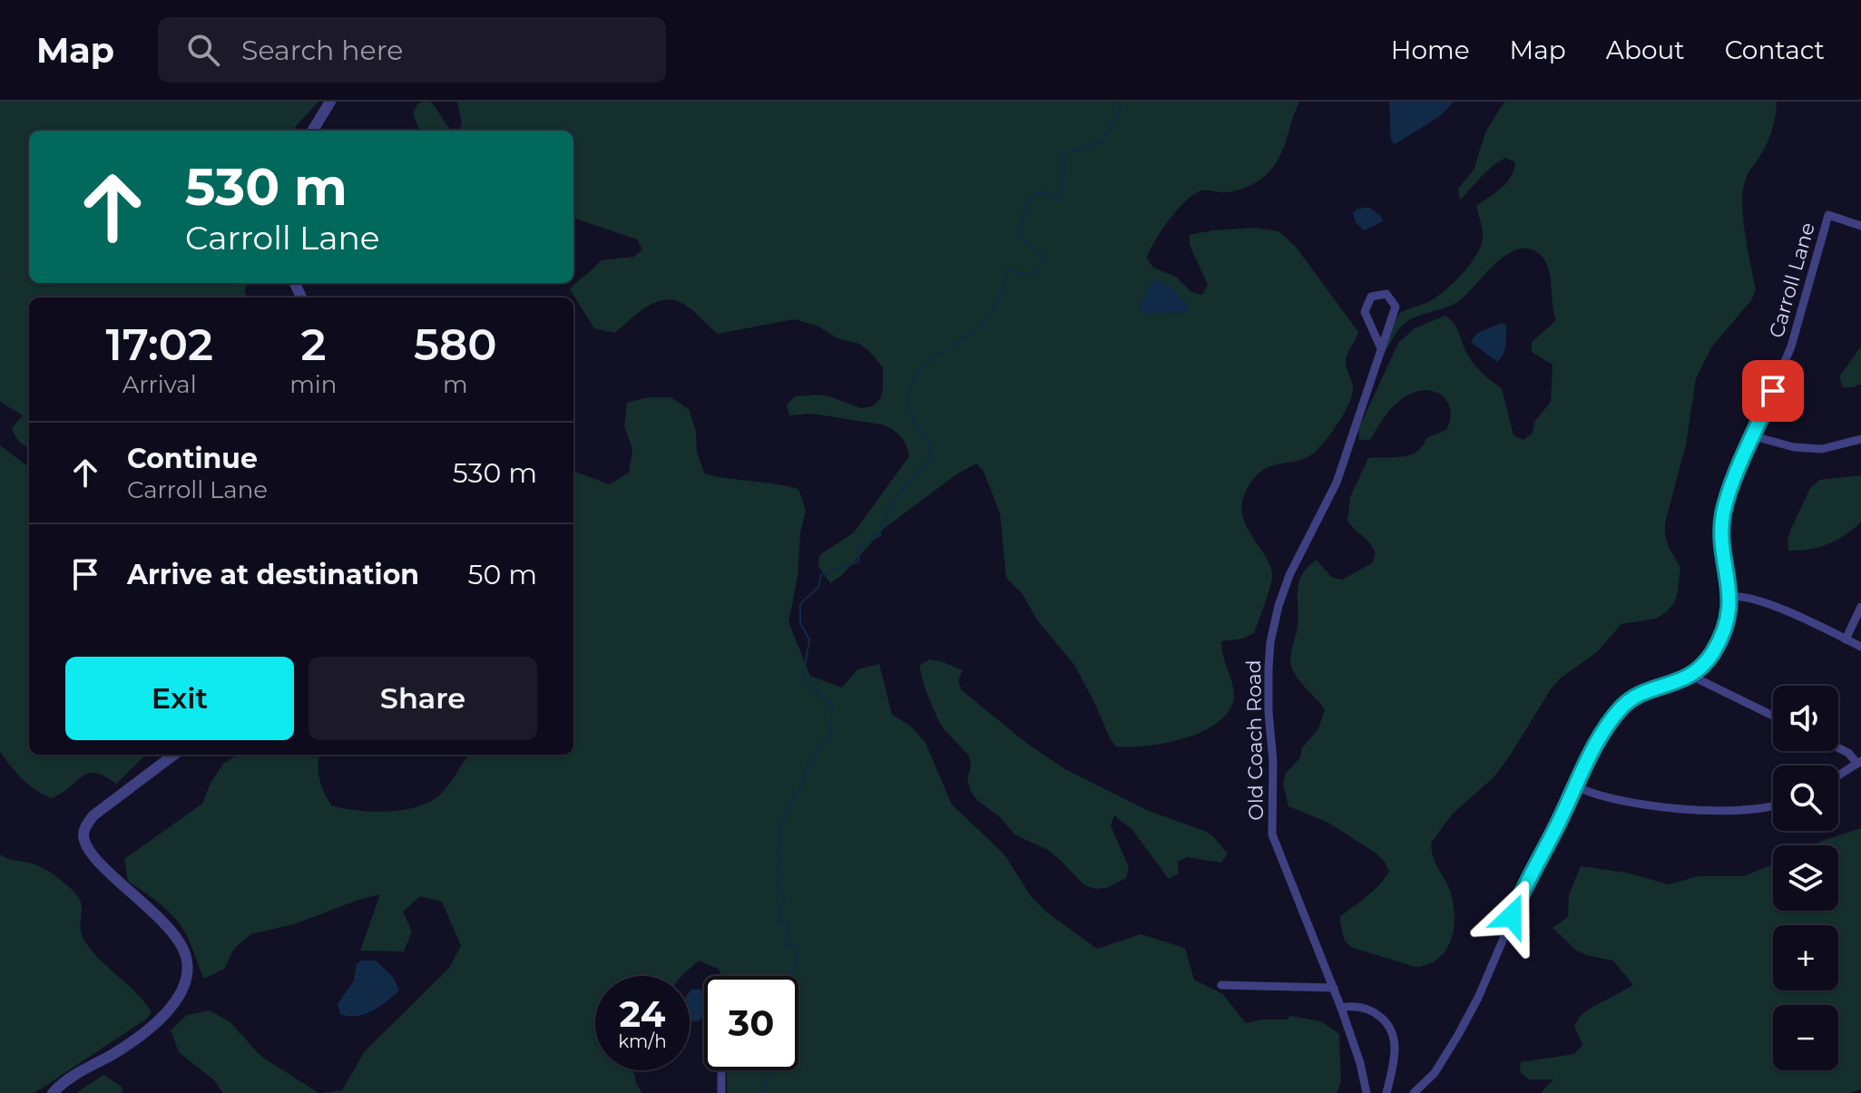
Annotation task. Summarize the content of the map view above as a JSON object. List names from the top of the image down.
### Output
{
  "streets": {
    "street": ["Carroll Lane", "Old Coach Road"]
  },
  "page": {
    "header": "Map",
    "search": "Search here",
    "nav": [
      "Home",
      "Map",
      "About",
      "Contact"
    ],
    "turn": ["530 m", "Carroll Lane"],
    "eta": [
      "17:02",
      "Arrival",
      "2",
      "min",
      "580",
      "m"
    ],
    "list": [
      {
        "name": "Continue",
        "note": "Carroll Lane",
        "value": "530 m"
      },
      {
        "name": "Arrive at destination",
        "value": "50 m"
      }
    ],
    "buttons": ["Exit", "Share"],
    "map_buttons": ["+", "−"],
    "speed": "24 km/h",
    "limit": "30"
  }
}
